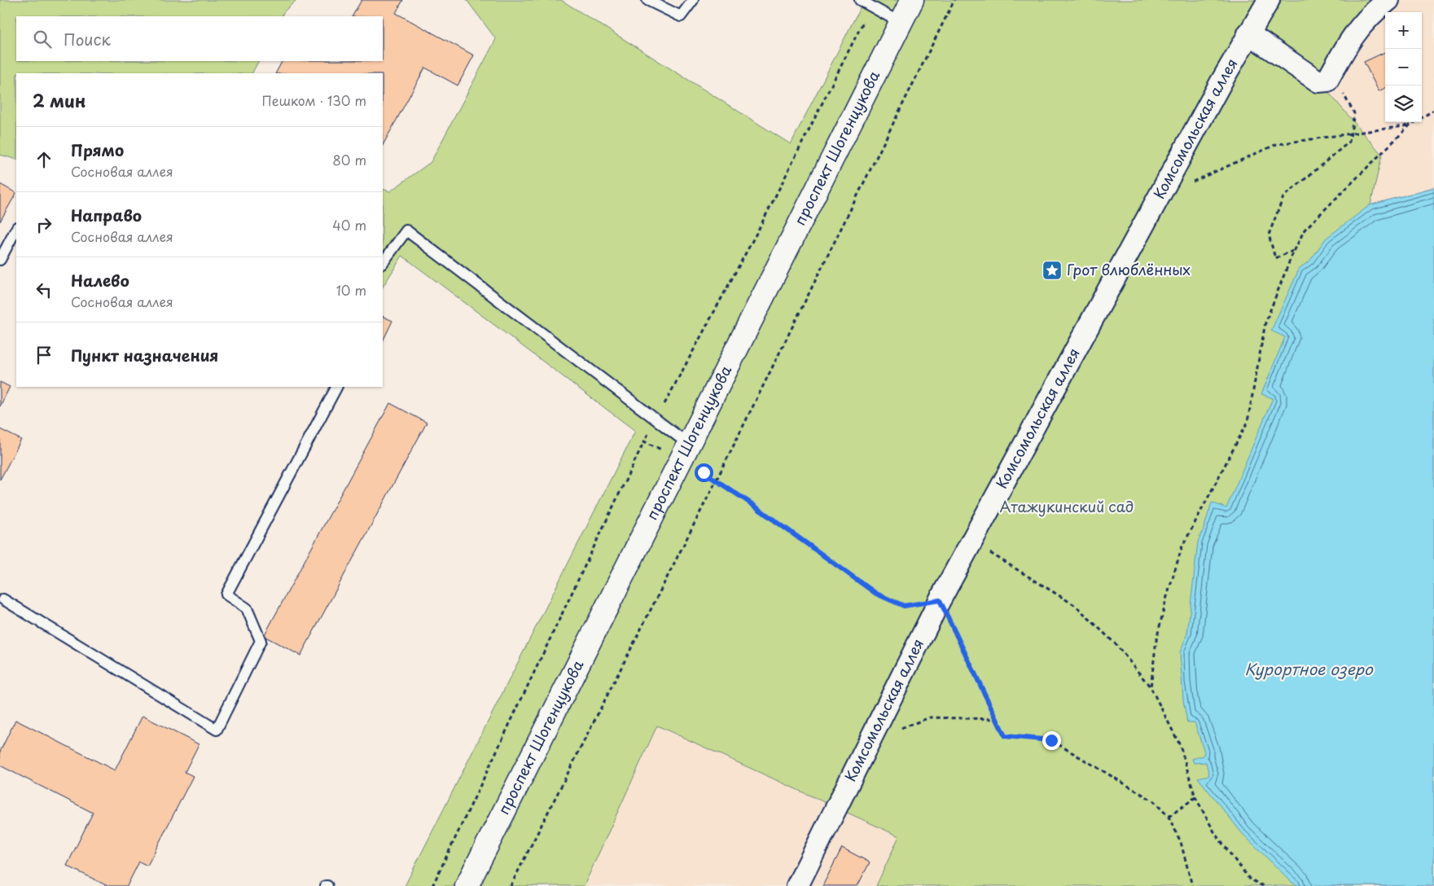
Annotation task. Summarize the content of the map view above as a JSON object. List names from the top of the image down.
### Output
{
  "streets": {
    "street": ["Комсомольская аллея", "проспект Шогенцукова"]
  },
  "water": ["Курортное озеро"],
  "parks": ["Атажукинский сад"],
  "places": {
    "place": ["Грот влюблённых"]
  },
  "page": {
    "map_buttons": ["+", "−"],
    "search": "Поиск",
    "heading": ["2 мин", "Пешком · 130 m"],
    "list": [
      ["Прямо", "Сосновая аллея", "80 m"],
      ["Направо", "Сосновая аллея", "40 m"],
      ["Налево", "Сосновая аллея", "10 m"],
      "Пункт назначения"
    ]
  }
}
